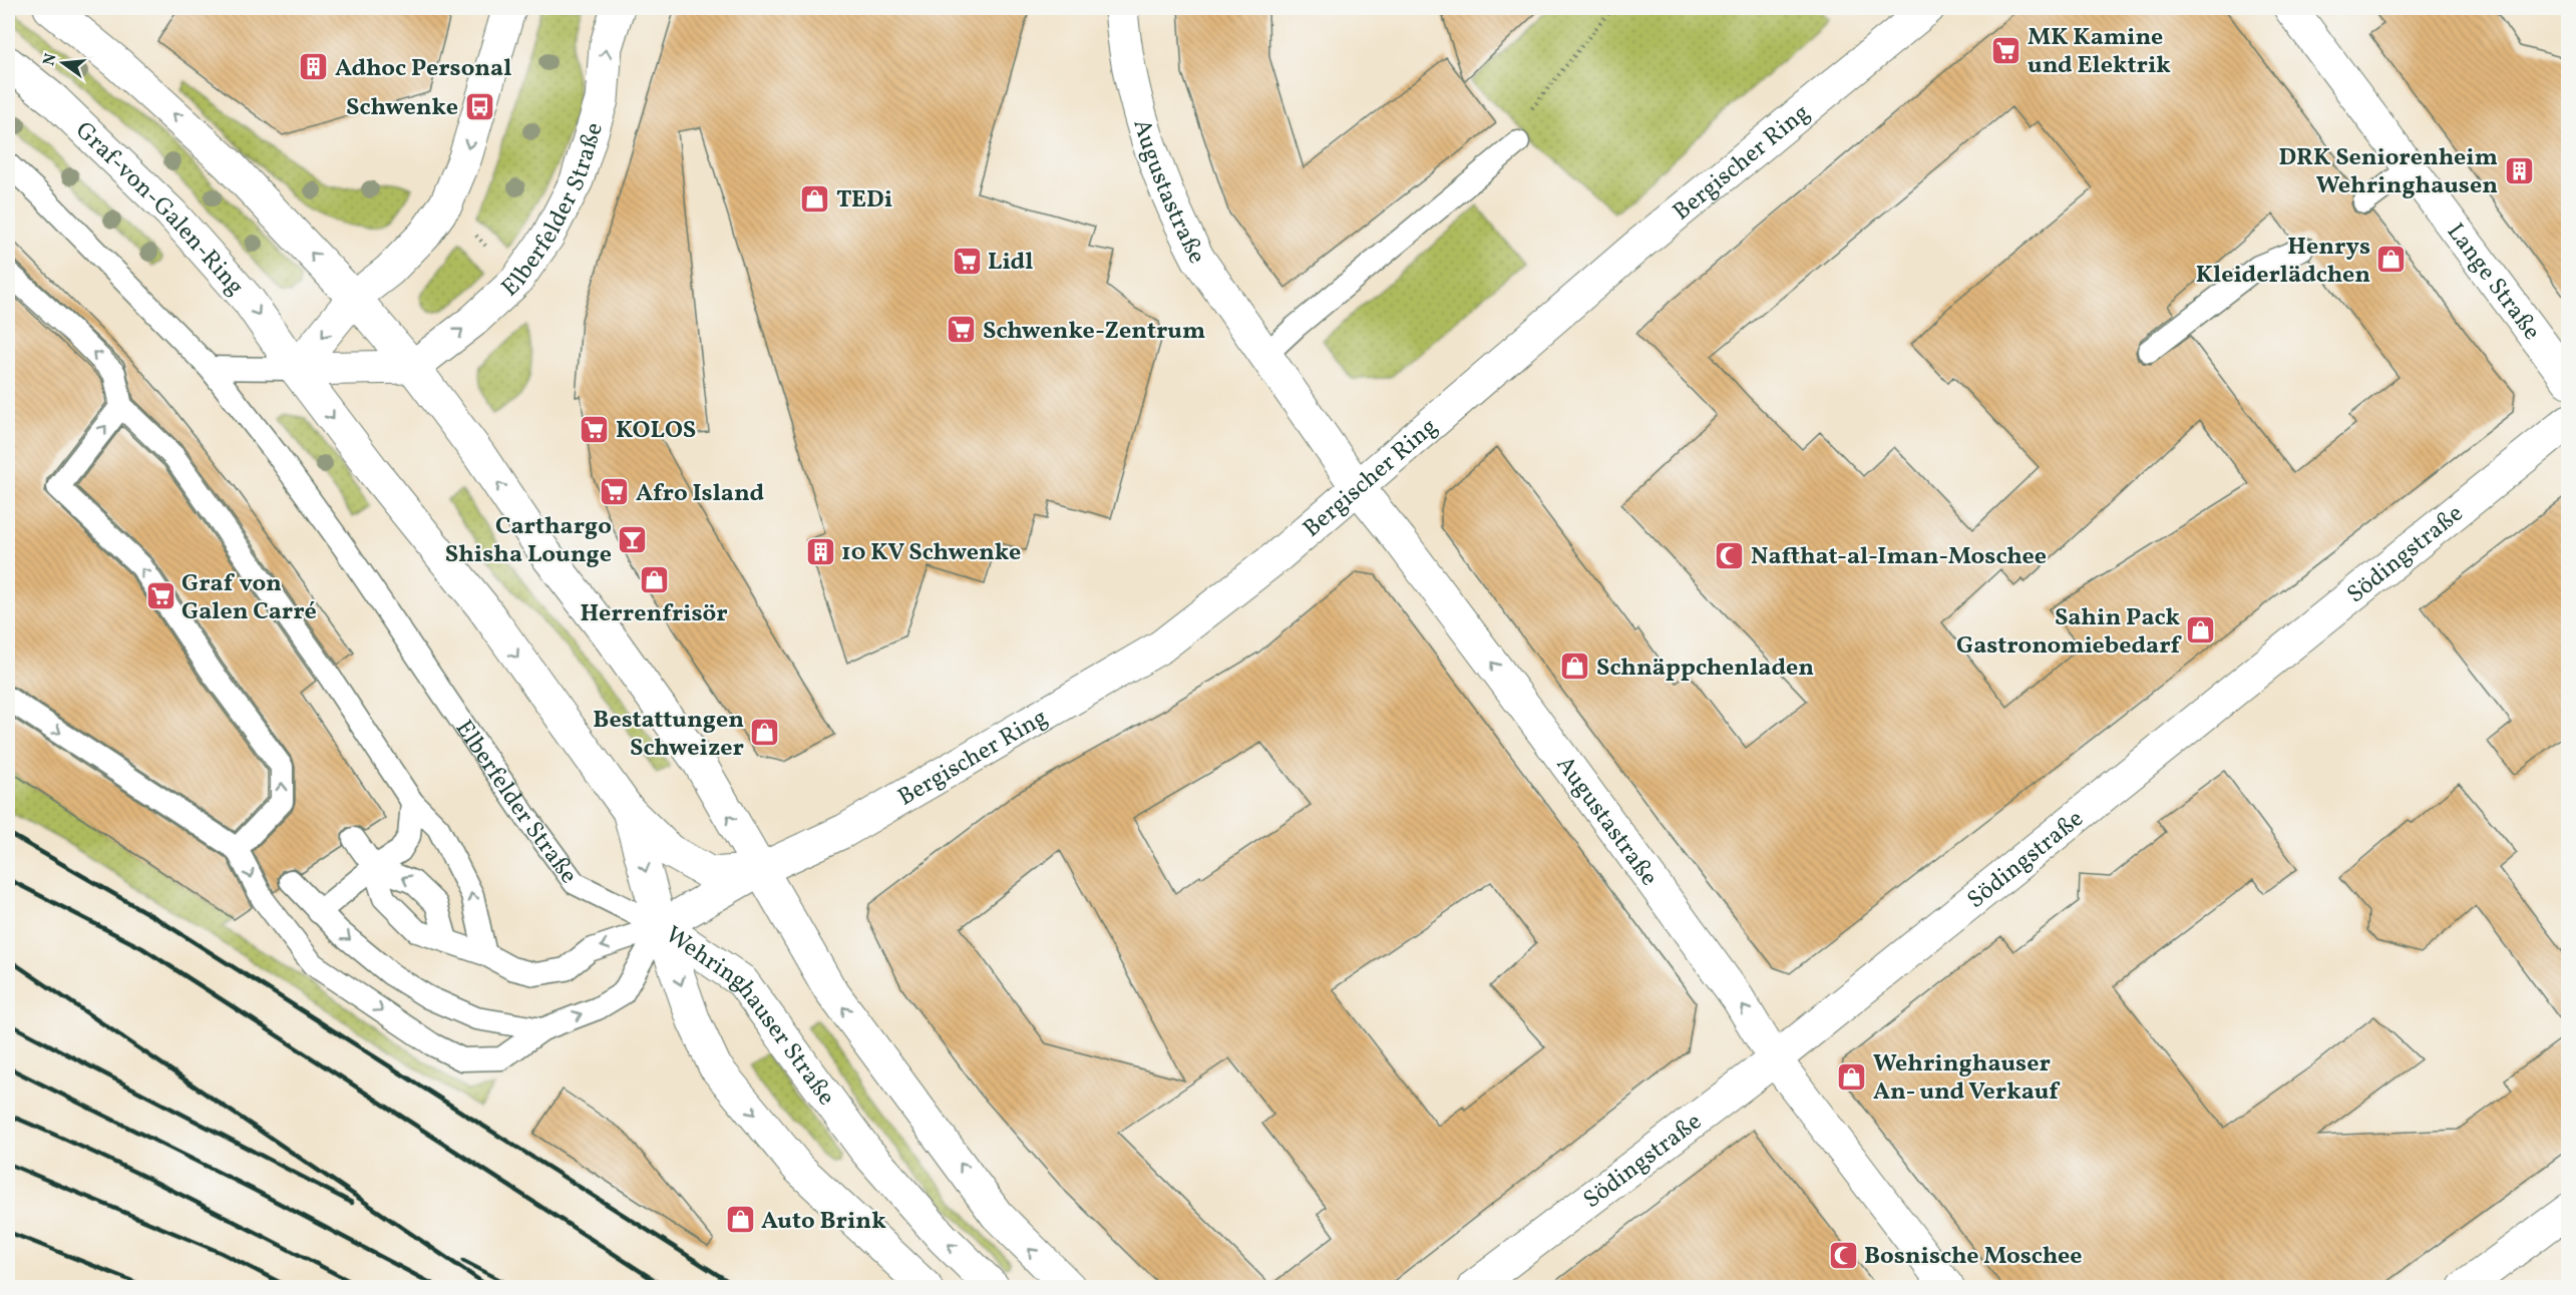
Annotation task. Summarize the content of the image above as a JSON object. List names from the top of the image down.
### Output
{
  "streets": {
    "street": [
      "Bergischer Ring",
      "Augustastraße",
      "Elberfelder Straße",
      "Graf-von-Galen-Ring",
      "Lange Straße",
      "Södingstraße",
      "Wehringhauser Straße"
    ]
  },
  "crossings": [
    ["Bergischer Ring", "Augustastraße"],
    ["Augustastraße", "Södingstraße"],
    ["Elberfelder Straße", "Wehringhauser Straße"]
  ],
  "one_way": ["Augustastraße"],
  "places": {
    "supermarket": [
      "MK Kamine und Elektrik",
      "Lidl",
      "Schwenke-Zentrum",
      "KOLOS",
      "Afro Island",
      "Graf von Galen Carré"
    ],
    "building": ["Adhoc Personal", "DRK Seniorenheim Wehringhausen", "10 KV Schwenke"],
    "bus stop": ["Schwenke"],
    "shop": [
      "TEDi",
      "Henrys Kleiderlädchen",
      "Herrenfrisör",
      "Sahin Pack Gastronomiebedarf",
      "Schnäppchenladen",
      "Bestattungen Schweizer",
      "Wehringhauser An- und Verkauf",
      "Auto Brink"
    ],
    "bar": ["Carthargo Shisha Lounge"],
    "mosque": ["Nafthat-al-Iman-Moschee", "Bosnische Moschee"]
  },
  "north": "left"
}
